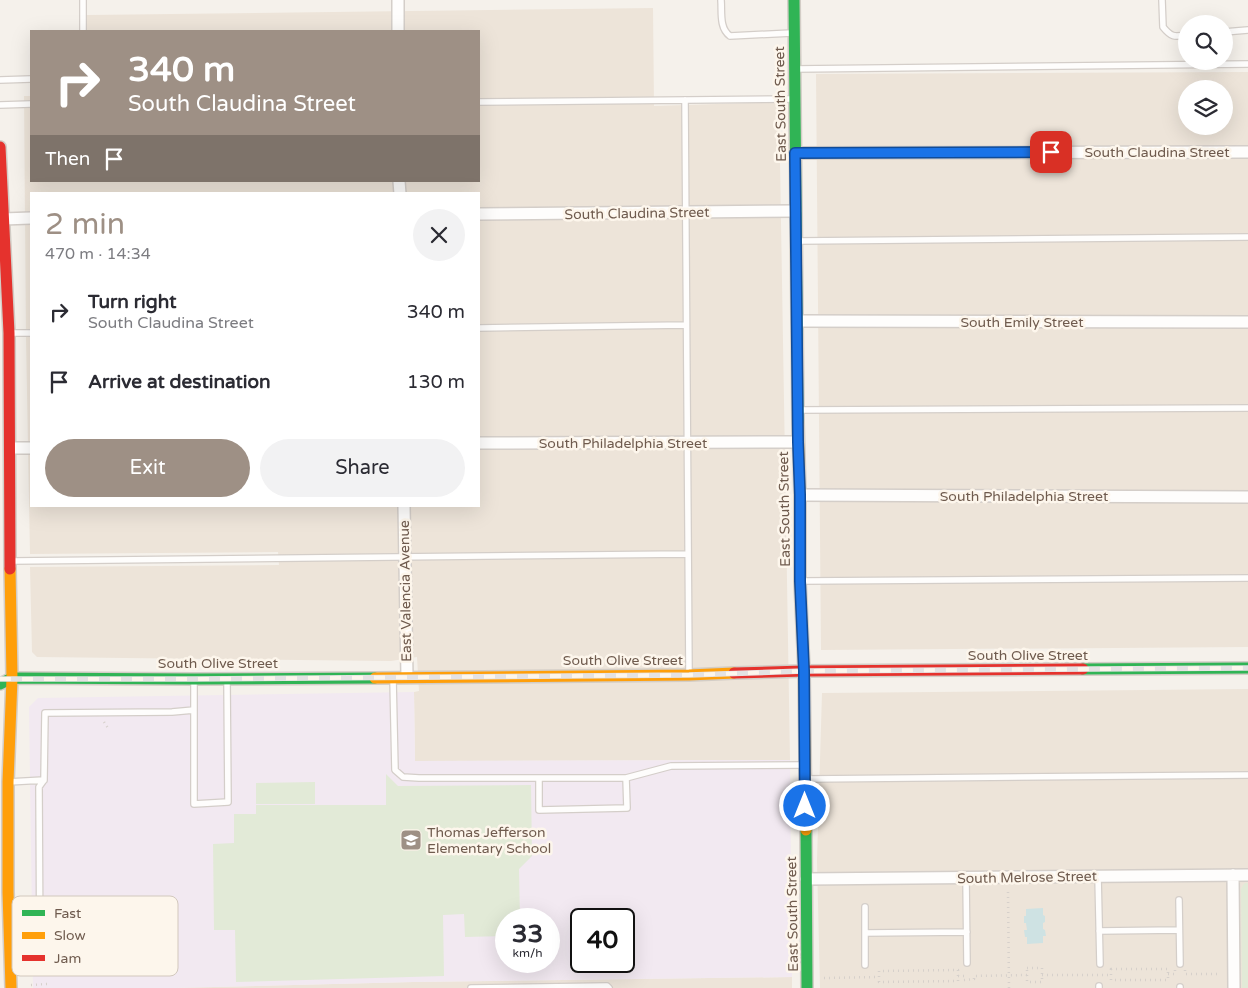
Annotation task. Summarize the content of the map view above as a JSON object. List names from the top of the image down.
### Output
{
  "streets": {
    "street": [
      "East South Street",
      "South Claudina Street",
      "South Emily Street",
      "South Philadelphia Street",
      "East Valencia Avenue",
      "South Olive Street",
      "South Melrose Street"
    ]
  },
  "crossings": [
    ["East South Street", "South Claudina Street"],
    ["East South Street", "South Emily Street"],
    ["East South Street", "South Philadelphia Street"],
    ["East South Street", "South Olive Street"],
    ["East South Street", "South Melrose Street"],
    ["East Valencia Avenue", "South Olive Street"]
  ],
  "places": {
    "school or university": ["Thomas Jefferson Elementary School"]
  },
  "legend": ["Fast", "Slow", "Jam"],
  "page": {
    "turn": ["340 m", "South Claudina Street"],
    "then": "Then",
    "heading": ["2 min", "470 m · 14:34"],
    "list": [
      {
        "name": "Turn right",
        "note": "South Claudina Street",
        "value": "340 m"
      },
      {
        "name": "Arrive at destination",
        "value": "130 m"
      }
    ],
    "buttons": ["Exit", "Share"],
    "speed": "33 km/h",
    "limit": "40"
  }
}
